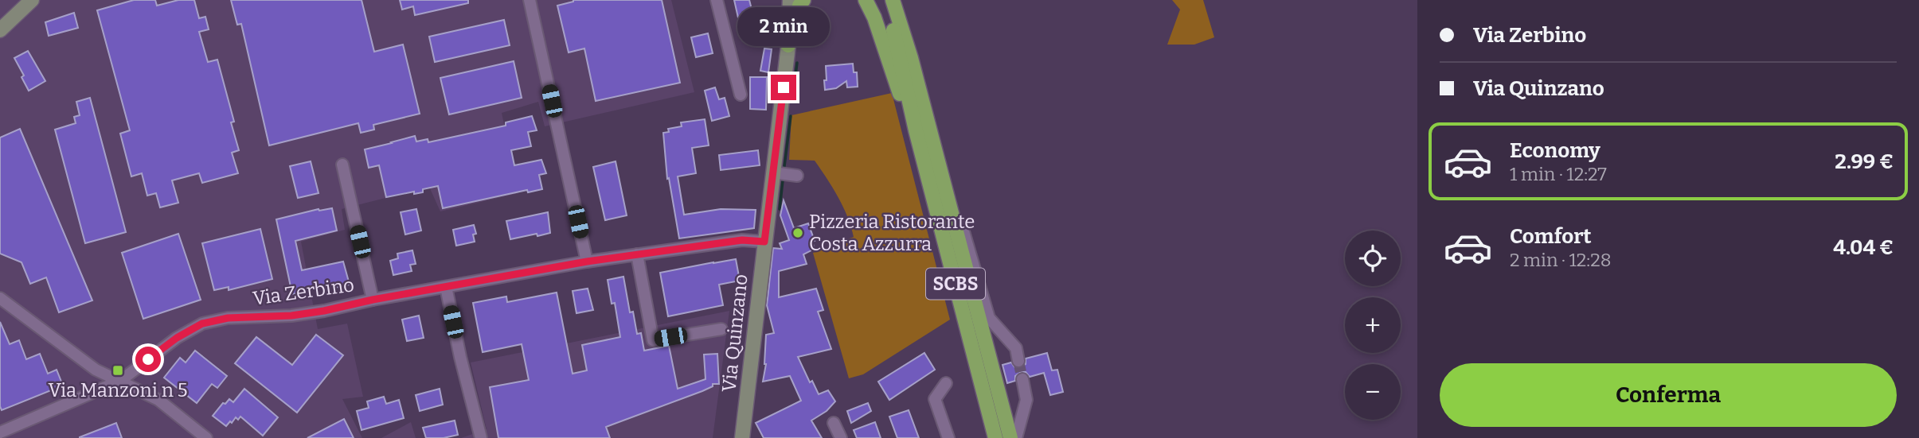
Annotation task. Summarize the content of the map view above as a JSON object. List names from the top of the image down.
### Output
{
  "streets": {
    "main road": ["SCBS"],
    "street": ["Via Zerbino", "Via Quinzano"]
  },
  "crossings": [
    ["Via Zerbino", "Via Quinzano"]
  ],
  "places": {
    "other": ["Pizzeria Ristorante Costa Azzurra"],
    "transit": ["Via Manzoni n 5"]
  },
  "page": {
    "banner": ["Via Zerbino", "Via Quinzano"],
    "bubble": "2 min",
    "list": [
      {
        "name": "Economy",
        "note": "1 min · 12:27",
        "value": "2.99 €"
      },
      {
        "name": "Comfort",
        "note": "2 min · 12:28",
        "value": "4.04 €"
      }
    ],
    "map_buttons": ["+", "−"],
    "buttons": "Conferma"
  }
}
